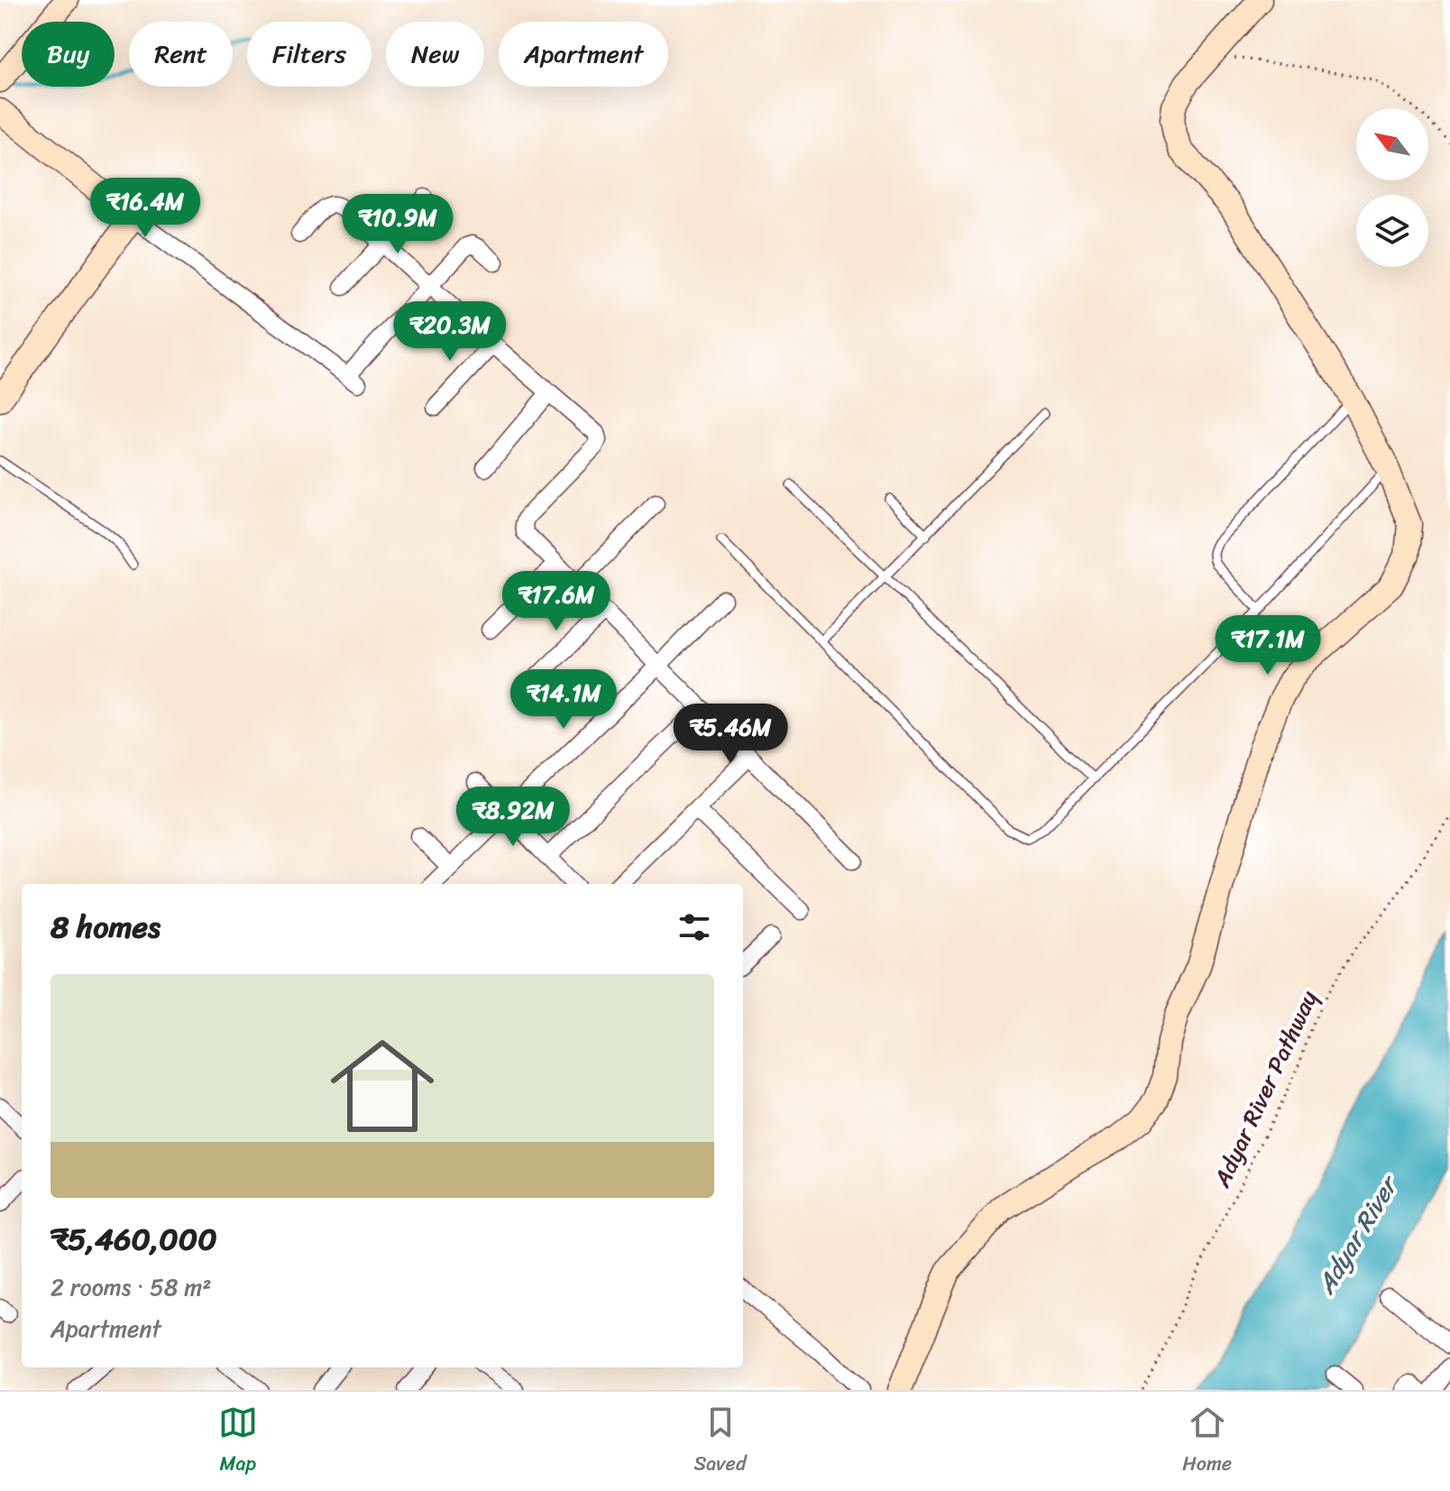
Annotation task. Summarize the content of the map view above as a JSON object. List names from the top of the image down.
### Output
{
  "streets": {
    "path": ["Adyar River Pathway"]
  },
  "water": ["Adyar River"],
  "north": "top left",
  "page": {
    "chip": [
      "Buy",
      "Rent",
      "Filters",
      "New",
      "Apartment"
    ],
    "price": [
      "₹16.4M",
      "₹10.9M",
      "₹20.3M",
      "₹17.6M",
      "₹17.1M",
      "₹14.1M",
      "₹5.46M",
      "₹8.92M"
    ],
    "heading": "8 homes",
    "list": [
      {
        "name": "₹5,460,000",
        "note": "2 rooms · 58 m² · Apartment"
      }
    ],
    "tabs": ["Map", "Saved", "Home"]
  }
}
